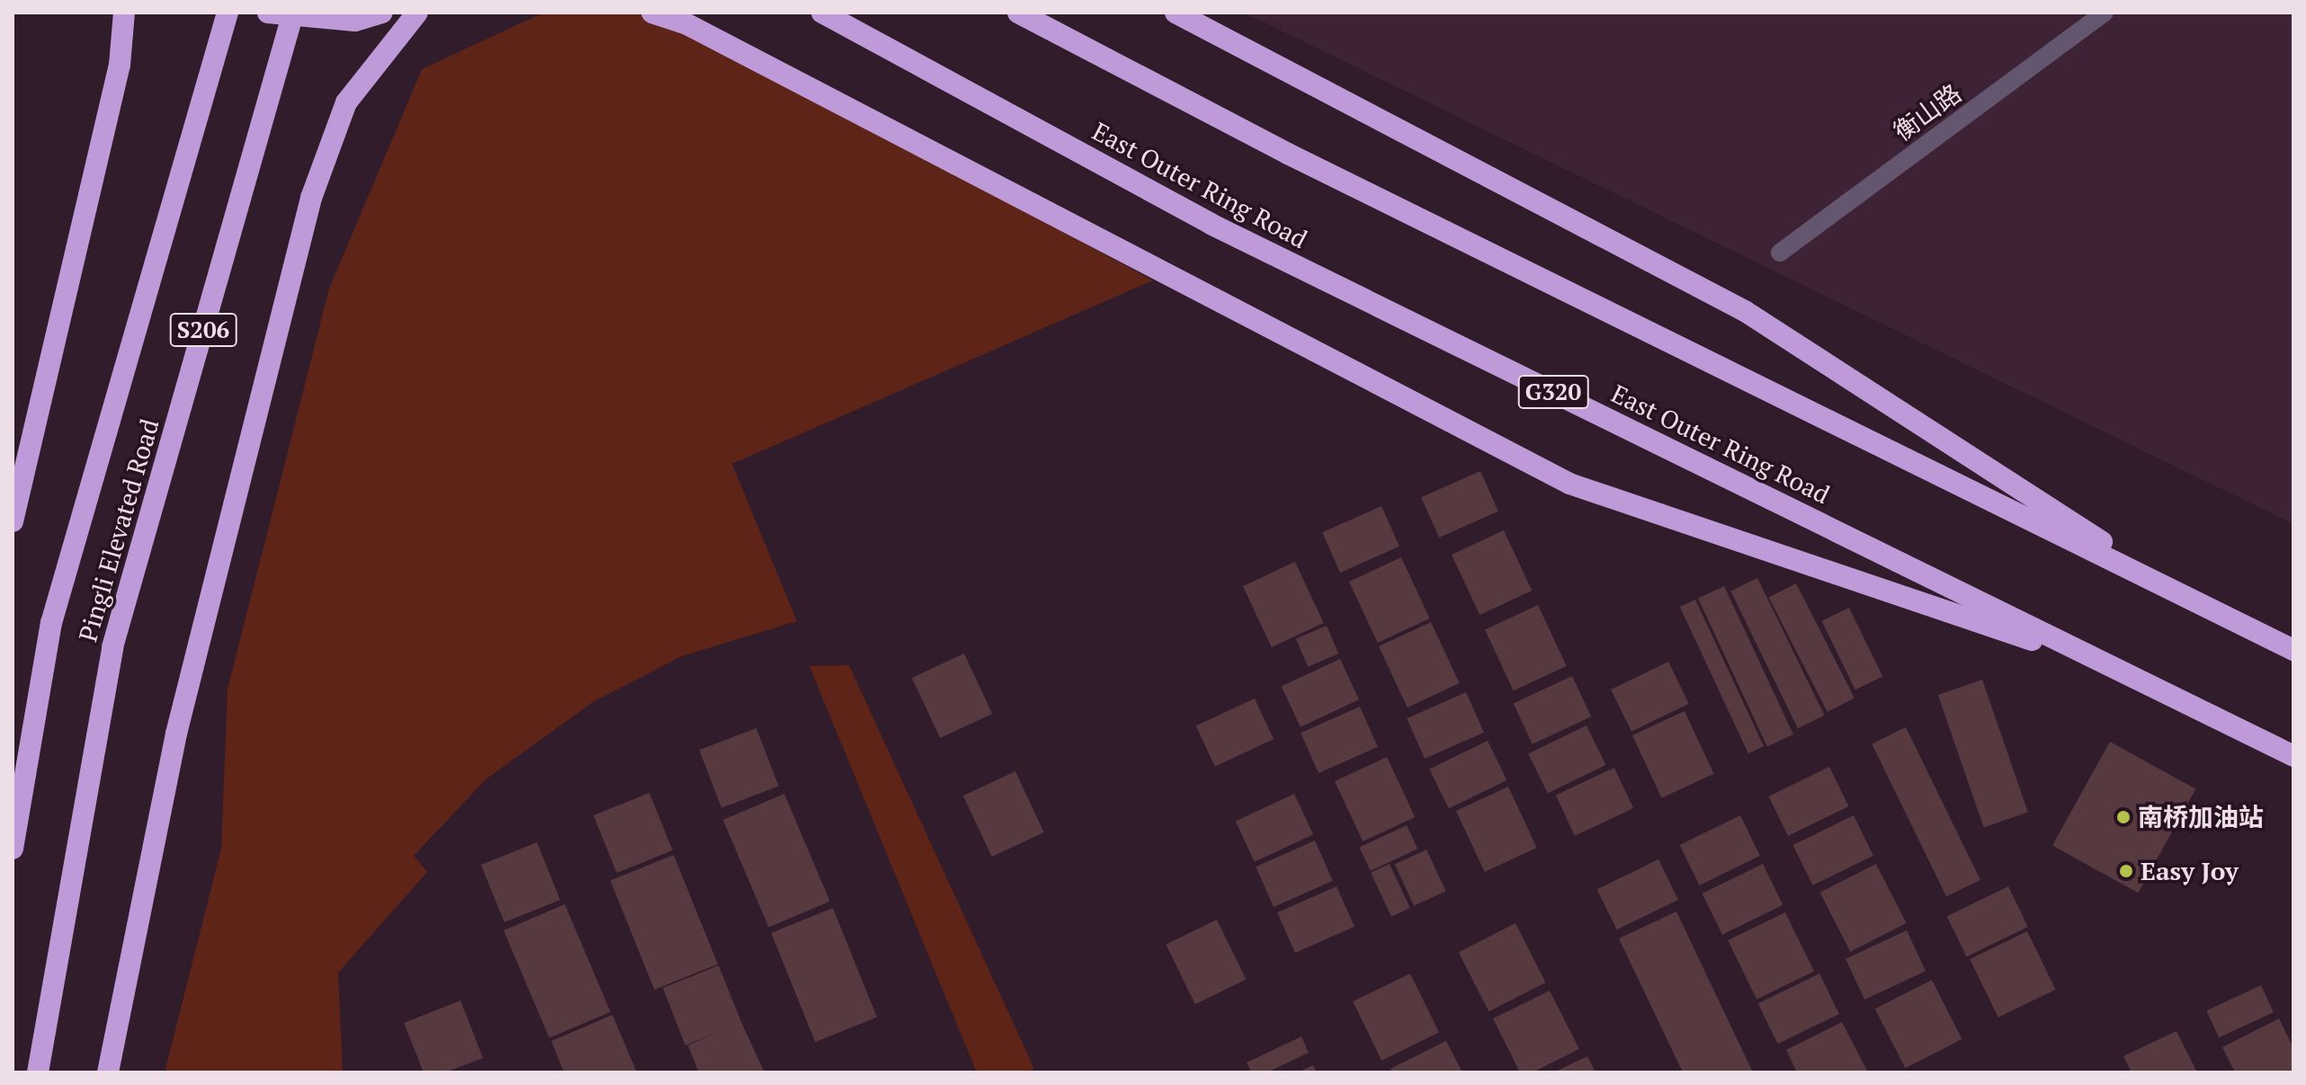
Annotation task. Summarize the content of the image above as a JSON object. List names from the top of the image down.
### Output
{
  "streets": {
    "highway": [
      "East Outer Ring Road",
      "S206",
      "G320",
      "Pingli Elevated Road"
    ],
    "street": ["衡山路"]
  },
  "places": ["南桥加油站", "Easy Joy"]
}
